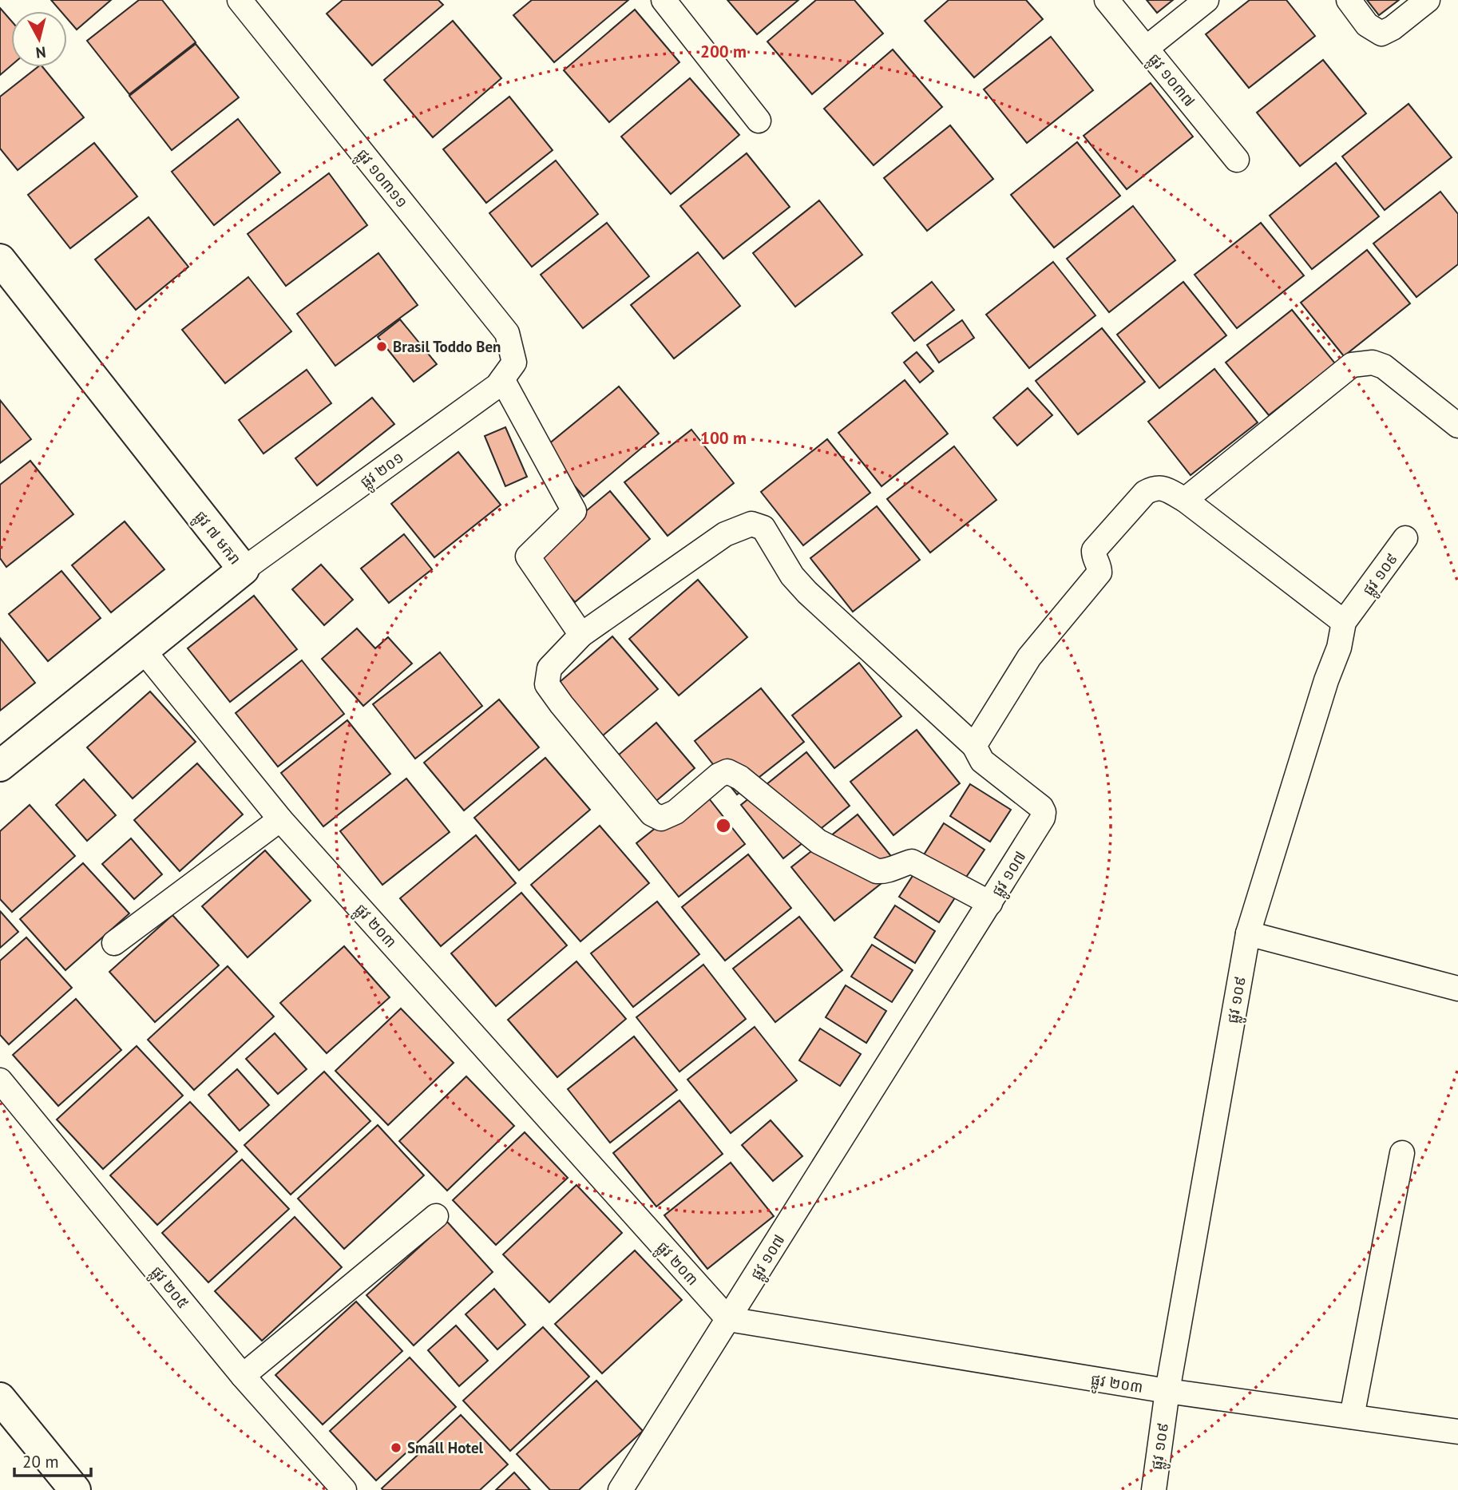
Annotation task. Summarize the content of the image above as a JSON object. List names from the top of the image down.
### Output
{
  "streets": {
    "main road": ["ផ្លូវ ៧ មករា"],
    "street": [
      "ផ្លូវ ១០៣៧",
      "ផ្លូវ ១០៣១១",
      "ផ្លូវ ២០១",
      "ផ្លូវ ១០៩",
      "ផ្លូវ ១០៧",
      "ផ្លូវ ២០៣",
      "ផ្លូវ ២០៥"
    ]
  },
  "crossings": [
    ["ផ្លូវ ១០៣១១", "ផ្លូវ ២០១"],
    ["ផ្លូវ ២០១", "ផ្លូវ ៧ មករា"],
    ["ផ្លូវ ៧ មករា", "ផ្លូវ ២០៣"],
    ["ផ្លូវ ១០៩", "ផ្លូវ ២០៣"],
    ["ផ្លូវ ១០៧", "ផ្លូវ ២០៣"]
  ],
  "places": ["Brasil Toddo Ben", "Small Hotel"],
  "scale_bar": "20 m",
  "north": "bottom",
  "rings": ["200 m", "100 m"]
}
